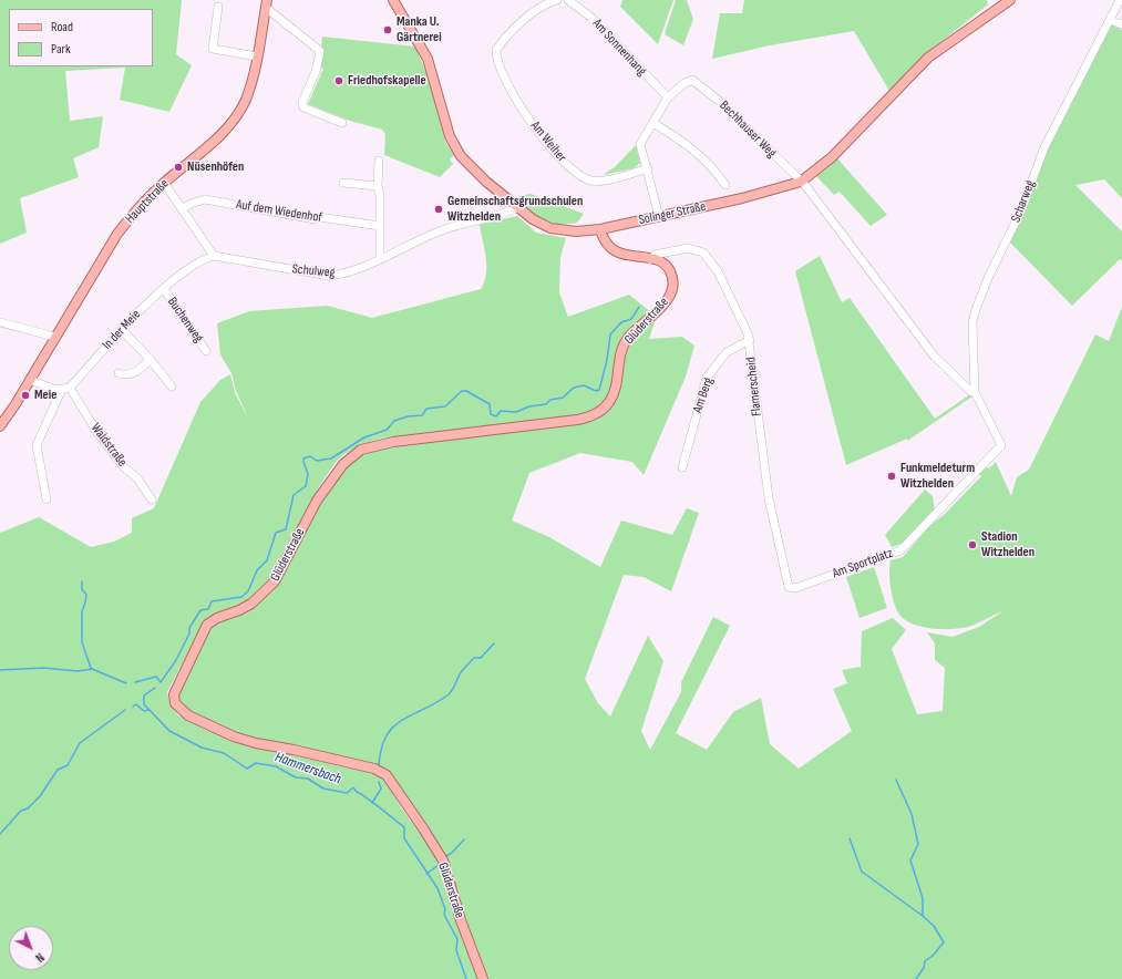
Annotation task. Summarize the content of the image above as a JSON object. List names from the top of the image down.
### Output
{
  "streets": {
    "main road": ["Hauptstraße", "Solinger Straße", "Glüderstraße"],
    "street": [
      "Am Sonnenhang",
      "Bechhauser Weg",
      "Am Weiher",
      "Scharweg",
      "Auf dem Wiedenhof",
      "Schulweg",
      "Buchenweg",
      "In der Meie",
      "Flamerscheid",
      "Am Berg",
      "Waldstraße",
      "Am Sportplatz"
    ]
  },
  "crossings": [
    ["Am Sonnenhang", "Bechhauser Weg"],
    ["Bechhauser Weg", "Scharweg"],
    ["Bechhauser Weg", "Solinger Straße"],
    ["Scharweg", "Solinger Straße"],
    ["Scharweg", "Am Sportplatz"],
    ["Solinger Straße", "Schulweg"],
    ["Solinger Straße", "Glüderstraße"],
    ["Schulweg", "In der Meie"],
    ["Buchenweg", "In der Meie"],
    ["Glüderstraße", "Flamerscheid"],
    ["In der Meie", "Waldstraße"],
    ["Flamerscheid", "Am Berg"],
    ["Flamerscheid", "Am Sportplatz"]
  ],
  "water": ["Hammersbach"],
  "places": [
    "Manka U. Gärtnerei",
    "Friedhofskapelle",
    "Nüsenhöfen",
    "Gemeinschaftsgrundschulen Witzhelden",
    "Meie",
    "Funkmeldeturm Witzhelden",
    "Stadion Witzhelden"
  ],
  "legend": ["Road", "Park"],
  "north": "bottom right"
}
